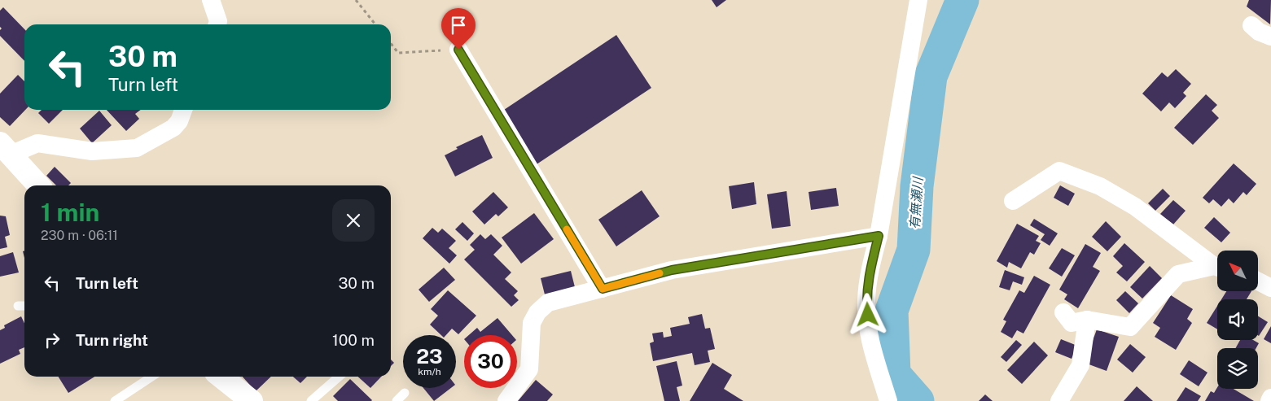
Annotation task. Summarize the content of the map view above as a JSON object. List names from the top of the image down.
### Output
{
  "water": ["有無瀬川"],
  "north": "top left",
  "page": {
    "turn": ["30 m", "Turn left"],
    "heading": ["1 min", "230 m · 06:11"],
    "list": [
      {
        "name": "Turn left",
        "value": "30 m"
      },
      {
        "name": "Turn right",
        "value": "100 m"
      }
    ],
    "speed": "23 km/h",
    "limit": "30"
  }
}
